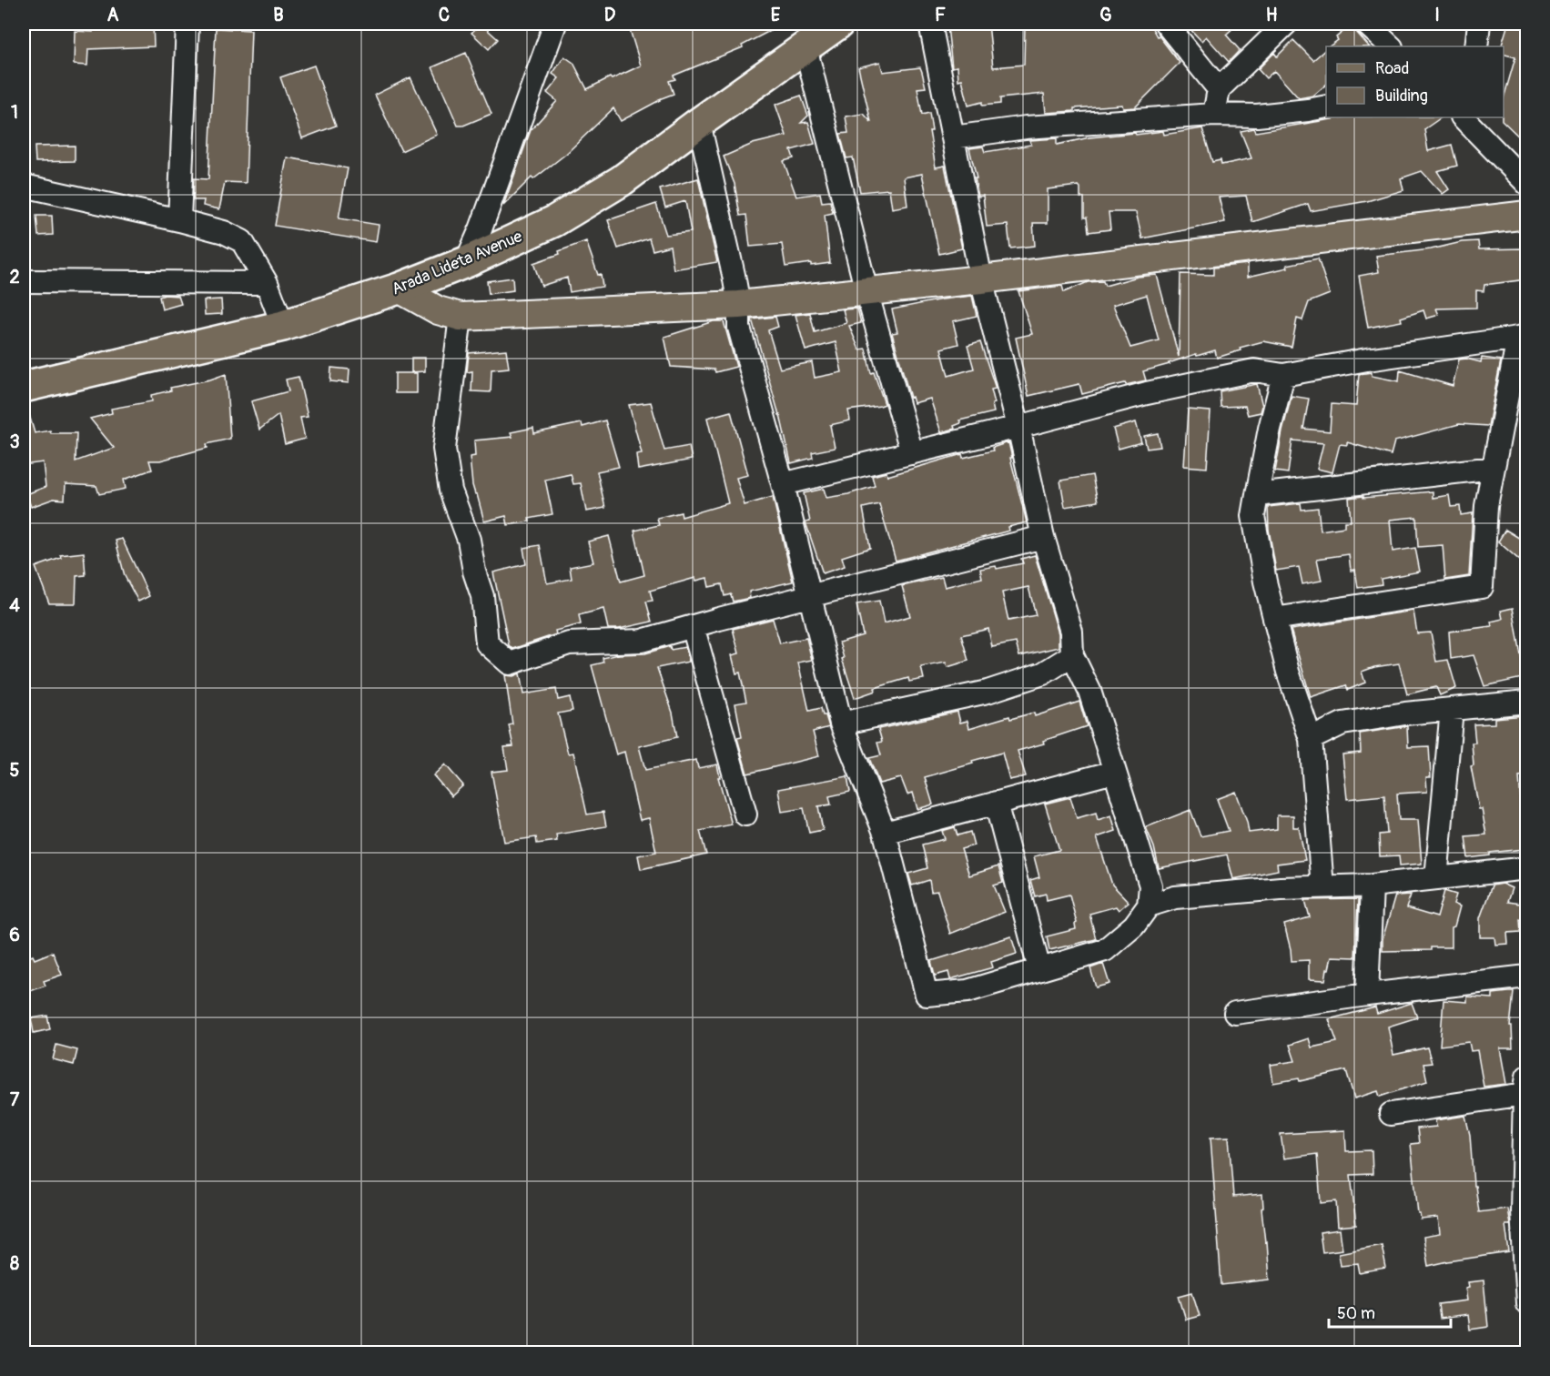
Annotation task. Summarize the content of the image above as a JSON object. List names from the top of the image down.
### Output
{
  "streets": {
    "highway": ["Arada Lideta Avenue"]
  },
  "legend": ["Road", "Building"],
  "scale_bar": "50 m",
  "grid": {
    "columns": [
      "A",
      "B",
      "C",
      "D",
      "E",
      "F",
      "G",
      "H",
      "I"
    ],
    "rows": [
      "1",
      "2",
      "3",
      "4",
      "5",
      "6",
      "7",
      "8"
    ]
  }
}
